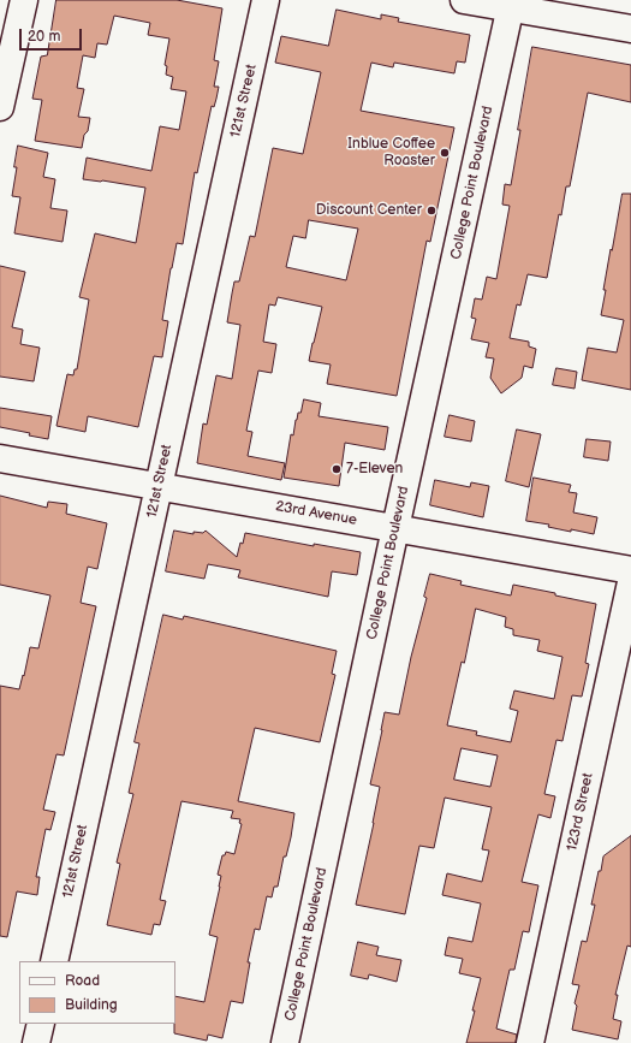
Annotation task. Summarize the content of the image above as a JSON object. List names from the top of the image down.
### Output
{
  "streets": {
    "street": [
      "121st Street",
      "College Point Boulevard",
      "23rd Avenue",
      "123rd Street"
    ]
  },
  "crossings": [
    ["121st Street", "23rd Avenue"],
    ["College Point Boulevard", "23rd Avenue"]
  ],
  "places": ["Inblue Coffee Roaster", "Discount Center", "7-Eleven"],
  "legend": ["Road", "Building"],
  "scale_bar": "20 m"
}
